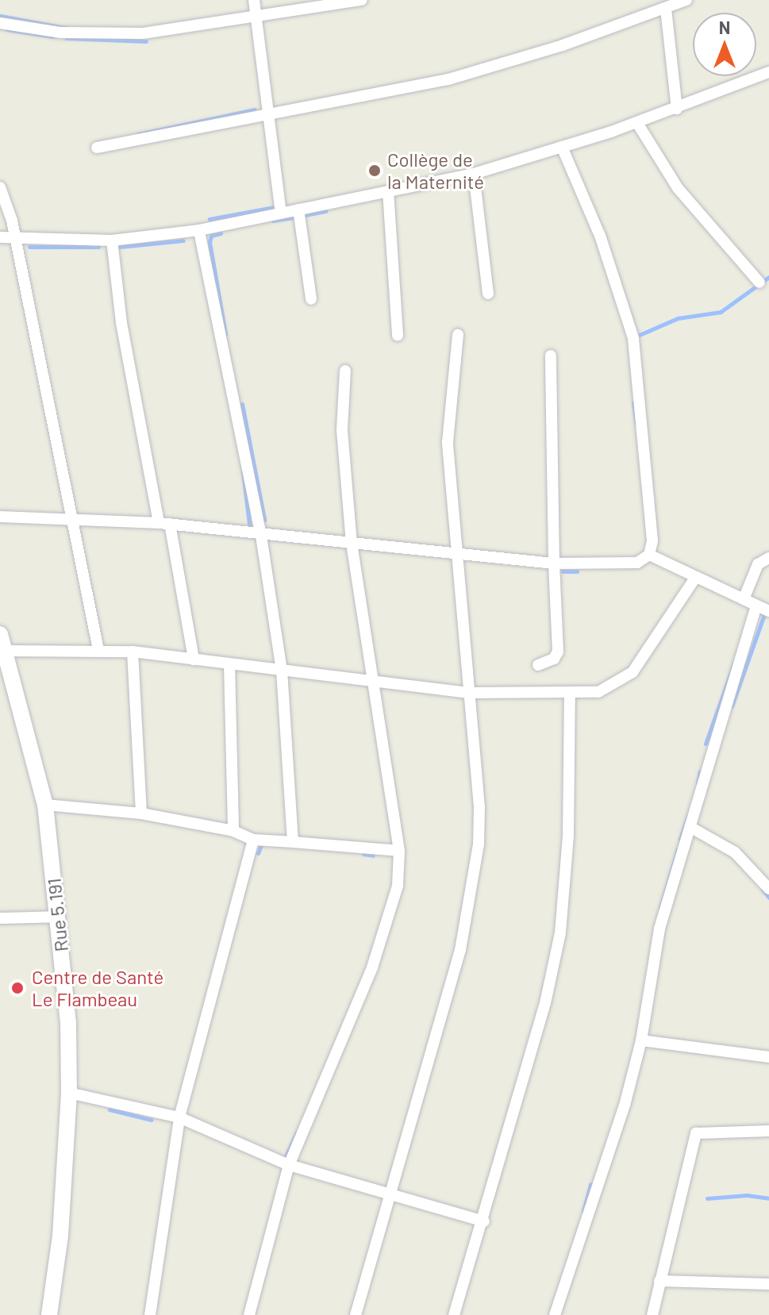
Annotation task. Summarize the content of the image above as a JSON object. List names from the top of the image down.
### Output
{
  "streets": {
    "street": ["Rue 5.191"]
  },
  "places": ["Collège de la Maternité", "Centre de Santé Le Flambeau"],
  "north": "top"
}
